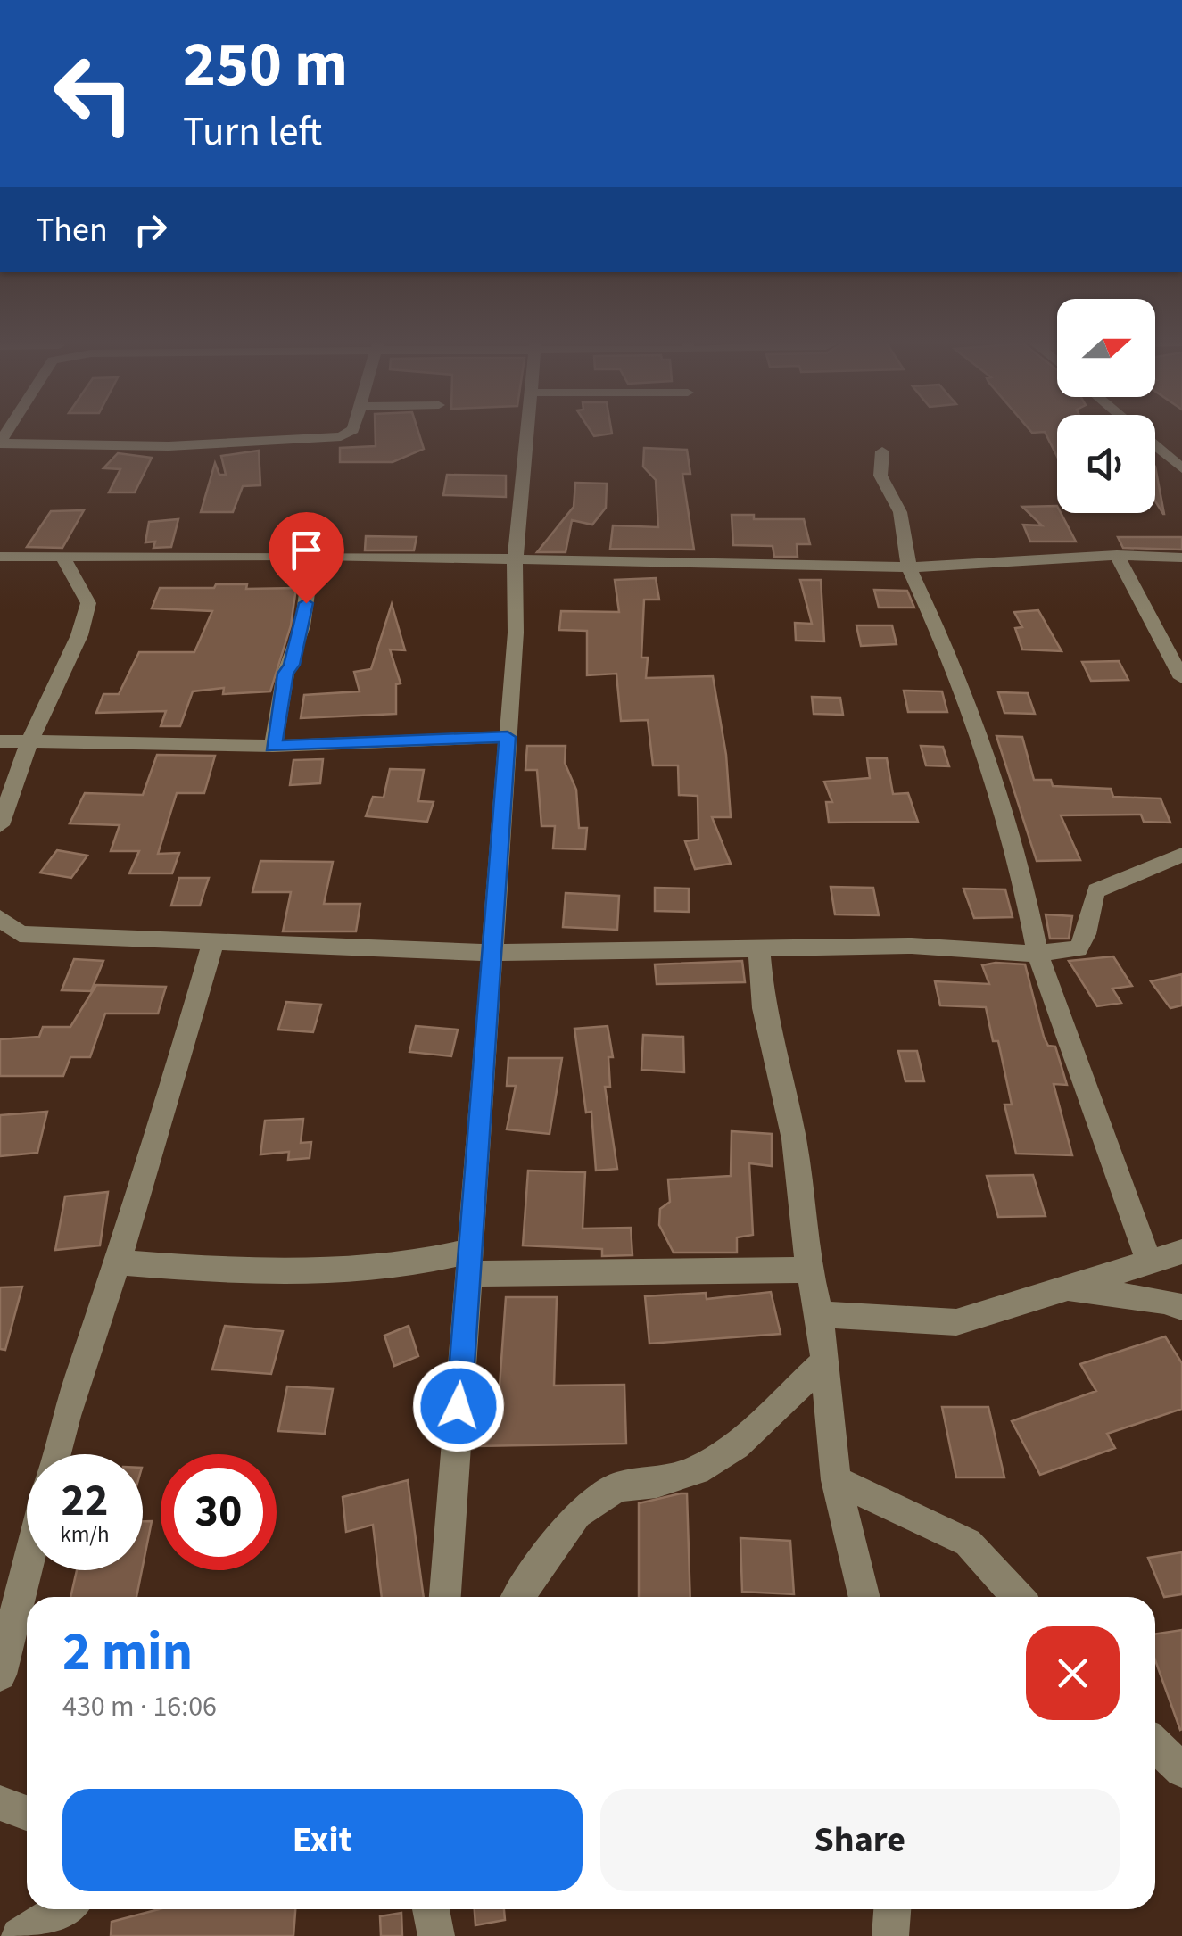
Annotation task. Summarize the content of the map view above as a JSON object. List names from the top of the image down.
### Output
{
  "north": "right",
  "page": {
    "turn": ["250 m", "Turn left"],
    "then": "Then",
    "speed": "22 km/h",
    "limit": "30",
    "heading": ["2 min", "430 m · 16:06"],
    "buttons": ["Exit", "Share"]
  }
}
